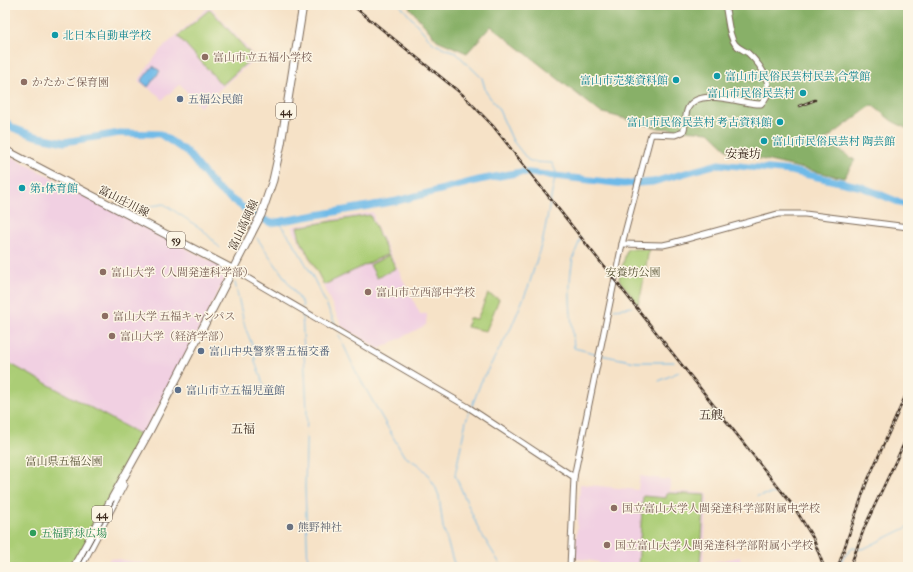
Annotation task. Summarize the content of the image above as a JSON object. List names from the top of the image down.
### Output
{
  "streets": {
    "main road": [
      "44",
      "富山庄川線",
      "富山高岡線",
      "59"
    ]
  },
  "crossings": [
    ["44", "富山高岡線"],
    ["富山庄川線", "富山高岡線"]
  ],
  "districts": ["安養坊", "五艘", "五福"],
  "parks": ["安養坊公園", "富山県五福公園"],
  "places": [
    "北日本自動車学校",
    "富山市立五福小学校",
    "富山市民俗民芸村民芸 合掌館",
    "富山市売薬資料館",
    "かたかご保育園",
    "富山市民俗民芸村",
    "五福公民館",
    "富山市民俗民芸村 考古資料館",
    "富山市民俗民芸村 陶芸館",
    "第1体育館",
    "富山大学（人間発達科学部）",
    "富山市立西部中学校",
    "富山大学 五福キャンパス",
    "富山大学（経済学部）",
    "富山中央警察署五福交番",
    "富山市立五福児童館",
    "国立富山大学人間発達科学部附属中学校",
    "熊野神社",
    "五福野球広場",
    "国立富山大学人間発達科学部附属小学校"
  ]
}
